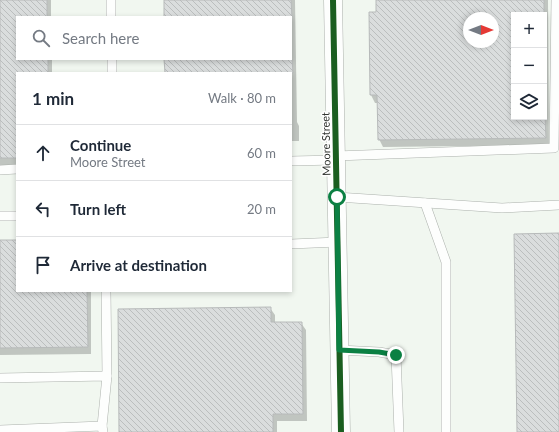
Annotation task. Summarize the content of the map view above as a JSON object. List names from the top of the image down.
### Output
{
  "streets": {
    "street": ["Moore Street"]
  },
  "north": "right",
  "page": {
    "map_buttons": ["+", "−"],
    "search": "Search here",
    "heading": ["1 min", "Walk · 80 m"],
    "list": [
      ["Continue", "Moore Street", "60 m"],
      ["Turn left", "20 m"],
      "Arrive at destination"
    ]
  }
}
